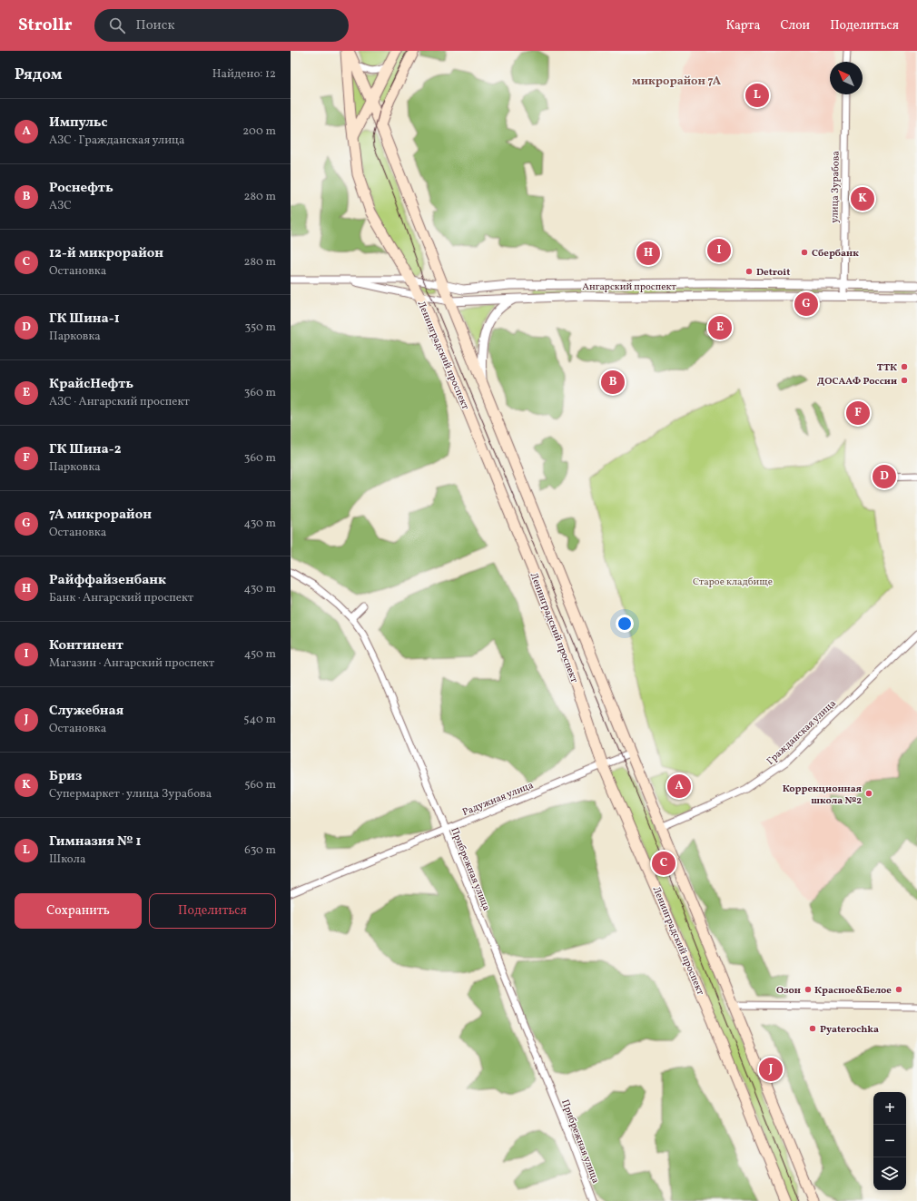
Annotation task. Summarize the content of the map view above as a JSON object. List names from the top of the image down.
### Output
{
  "streets": {
    "main road": ["Ленинградский проспект"],
    "street": [
      "улица Зурабова",
      "Ангарский проспект",
      "Гражданская улица",
      "Радужная улица",
      "Прибрежная улица"
    ]
  },
  "crossings": [
    ["улица Зурабова", "Ангарский проспект"],
    ["Ангарский проспект", "Ленинградский проспект"],
    ["Ленинградский проспект", "Гражданская улица"],
    ["Ленинградский проспект", "Радужная улица"],
    ["Радужная улица", "Прибрежная улица"]
  ],
  "districts": ["микрорайон 7А"],
  "parks": ["Старое кладбище"],
  "places": [
    "Сбербанк",
    "Detroit",
    "ТТК",
    "ДОСААФ России",
    "Коррекционная школа №2",
    "Озон",
    "Красное&Белое",
    "Pyaterochka"
  ],
  "north": "top left",
  "page": {
    "header": "Strollr",
    "search": "Поиск",
    "nav": ["Карта", "Слои", "Поделиться"],
    "heading": ["Рядом", "Найдено: 12"],
    "pins": [
      "L",
      "K",
      "I",
      "H",
      "G",
      "E",
      "B",
      "F",
      "D",
      "A",
      "C",
      "J"
    ],
    "list": [
      {
        "mark": "A",
        "name": "Импульс",
        "note": "АЗС · Гражданская улица",
        "value": "200 m"
      },
      {
        "mark": "B",
        "name": "Роснефть",
        "note": "АЗС",
        "value": "280 m"
      },
      {
        "mark": "C",
        "name": "12-й микрорайон",
        "note": "Остановка",
        "value": "280 m"
      },
      {
        "mark": "D",
        "name": "ГК Шина-1",
        "note": "Парковка",
        "value": "350 m"
      },
      {
        "mark": "E",
        "name": "КрайсНефть",
        "note": "АЗС · Ангарский проспект",
        "value": "360 m"
      },
      {
        "mark": "F",
        "name": "ГК Шина-2",
        "note": "Парковка",
        "value": "360 m"
      },
      {
        "mark": "G",
        "name": "7А микрорайон",
        "note": "Остановка",
        "value": "430 m"
      },
      {
        "mark": "H",
        "name": "Райффайзенбанк",
        "note": "Банк · Ангарский проспект",
        "value": "430 m"
      },
      {
        "mark": "I",
        "name": "Континент",
        "note": "Магазин · Ангарский проспект",
        "value": "450 m"
      },
      {
        "mark": "J",
        "name": "Служебная",
        "note": "Остановка",
        "value": "540 m"
      },
      {
        "mark": "K",
        "name": "Бриз",
        "note": "Супермаркет · улица Зурабова",
        "value": "560 m"
      },
      {
        "mark": "L",
        "name": "Гимназия № 1",
        "note": "Школа",
        "value": "630 m"
      }
    ],
    "buttons": ["Сохранить", "Поделиться"],
    "map_buttons": ["+", "−"]
  }
}
